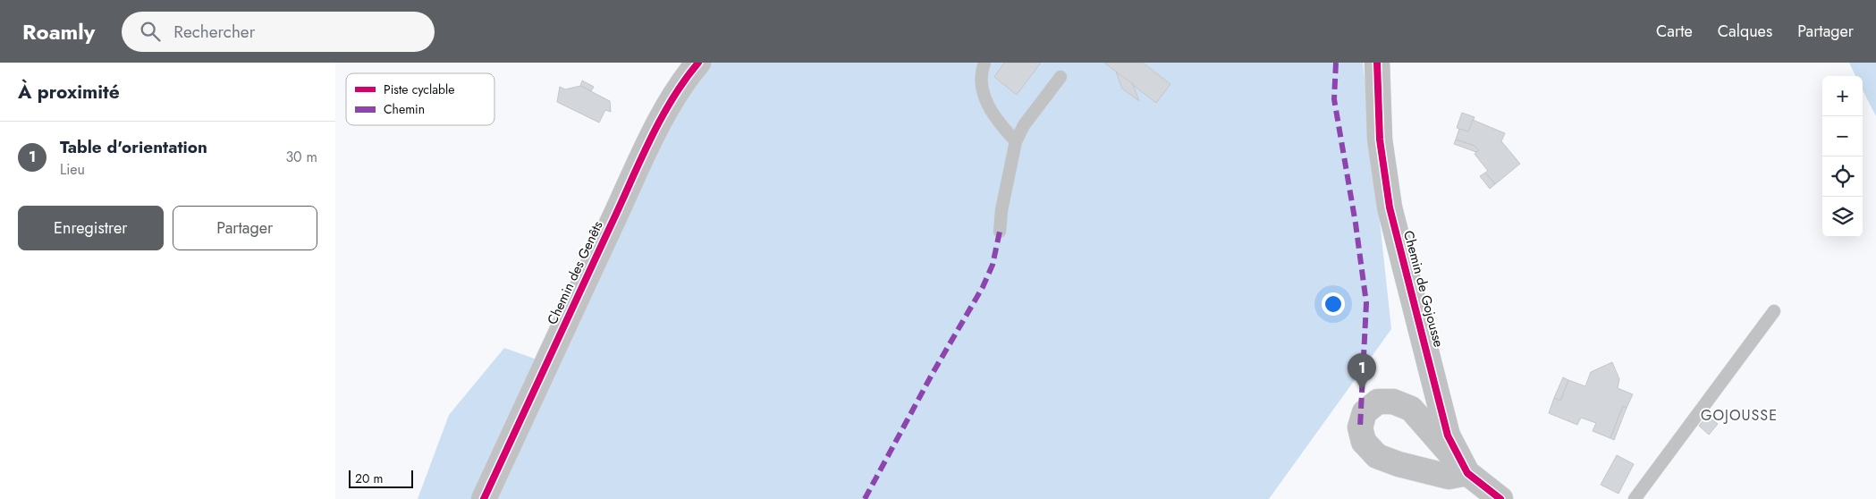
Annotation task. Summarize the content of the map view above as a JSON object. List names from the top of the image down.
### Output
{
  "streets": {
    "street": ["Chemin des Genêts", "Chemin de Gojousse"]
  },
  "districts": ["GOJOUSSE"],
  "legend": ["Piste cyclable", "Chemin"],
  "scale_bar": "20 m",
  "page": {
    "header": "Roamly",
    "search": "Rechercher",
    "nav": ["Carte", "Calques", "Partager"],
    "heading": "À proximité",
    "map_buttons": ["+", "−"],
    "list": [
      {
        "mark": "1",
        "name": "Table d'orientation",
        "note": "Lieu",
        "value": "30 m"
      }
    ],
    "buttons": ["Enregistrer", "Partager"],
    "pins": "1",
    "scale": "20 m"
  }
}
